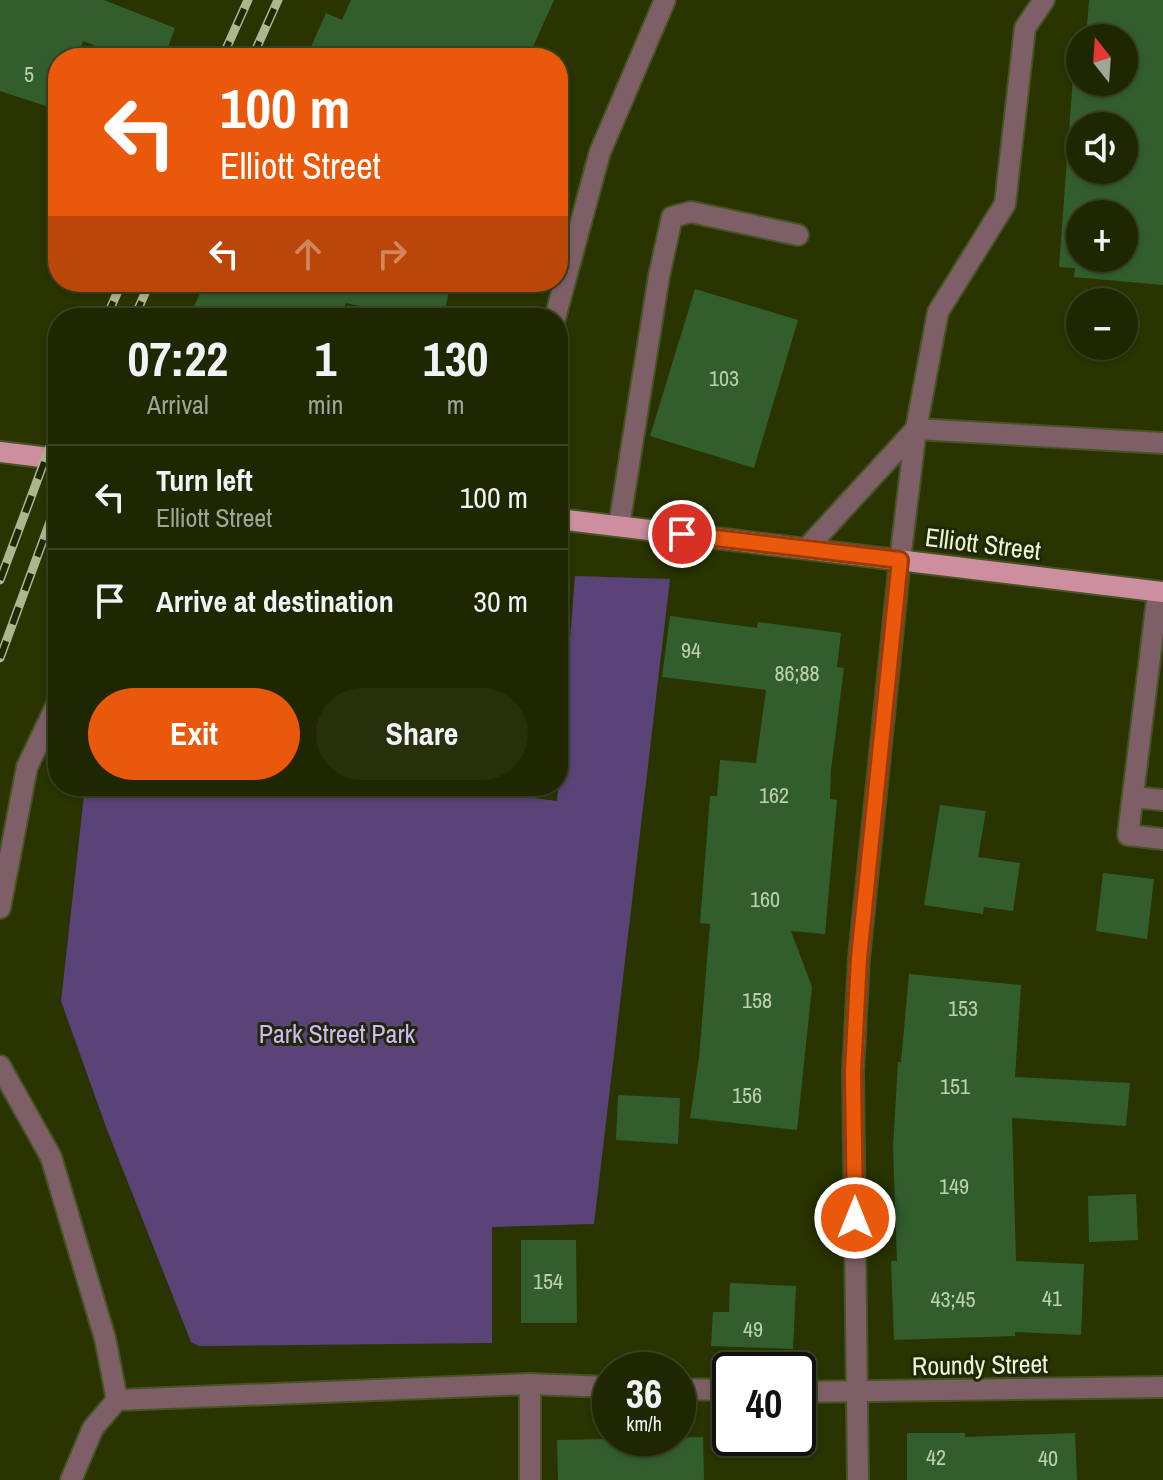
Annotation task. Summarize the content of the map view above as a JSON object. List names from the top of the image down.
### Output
{
  "streets": {
    "main road": ["Elliott Street"],
    "street": ["Roundy Street"]
  },
  "parks": ["Park Street Park"],
  "house_numbers": [
    "5",
    "103",
    "94",
    "86;88",
    "162",
    "160",
    "158",
    "153",
    "151",
    "156",
    "149",
    "154",
    "41",
    "43;45",
    "49",
    "42",
    "40"
  ],
  "north": "top",
  "page": {
    "map_buttons": ["+", "−"],
    "turn": ["100 m", "Elliott Street"],
    "eta": [
      "07:22",
      "Arrival",
      "1",
      "min",
      "130",
      "m"
    ],
    "list": [
      {
        "name": "Turn left",
        "note": "Elliott Street",
        "value": "100 m"
      },
      {
        "name": "Arrive at destination",
        "value": "30 m"
      }
    ],
    "buttons": ["Exit", "Share"],
    "speed": "36 km/h",
    "limit": "40"
  }
}
